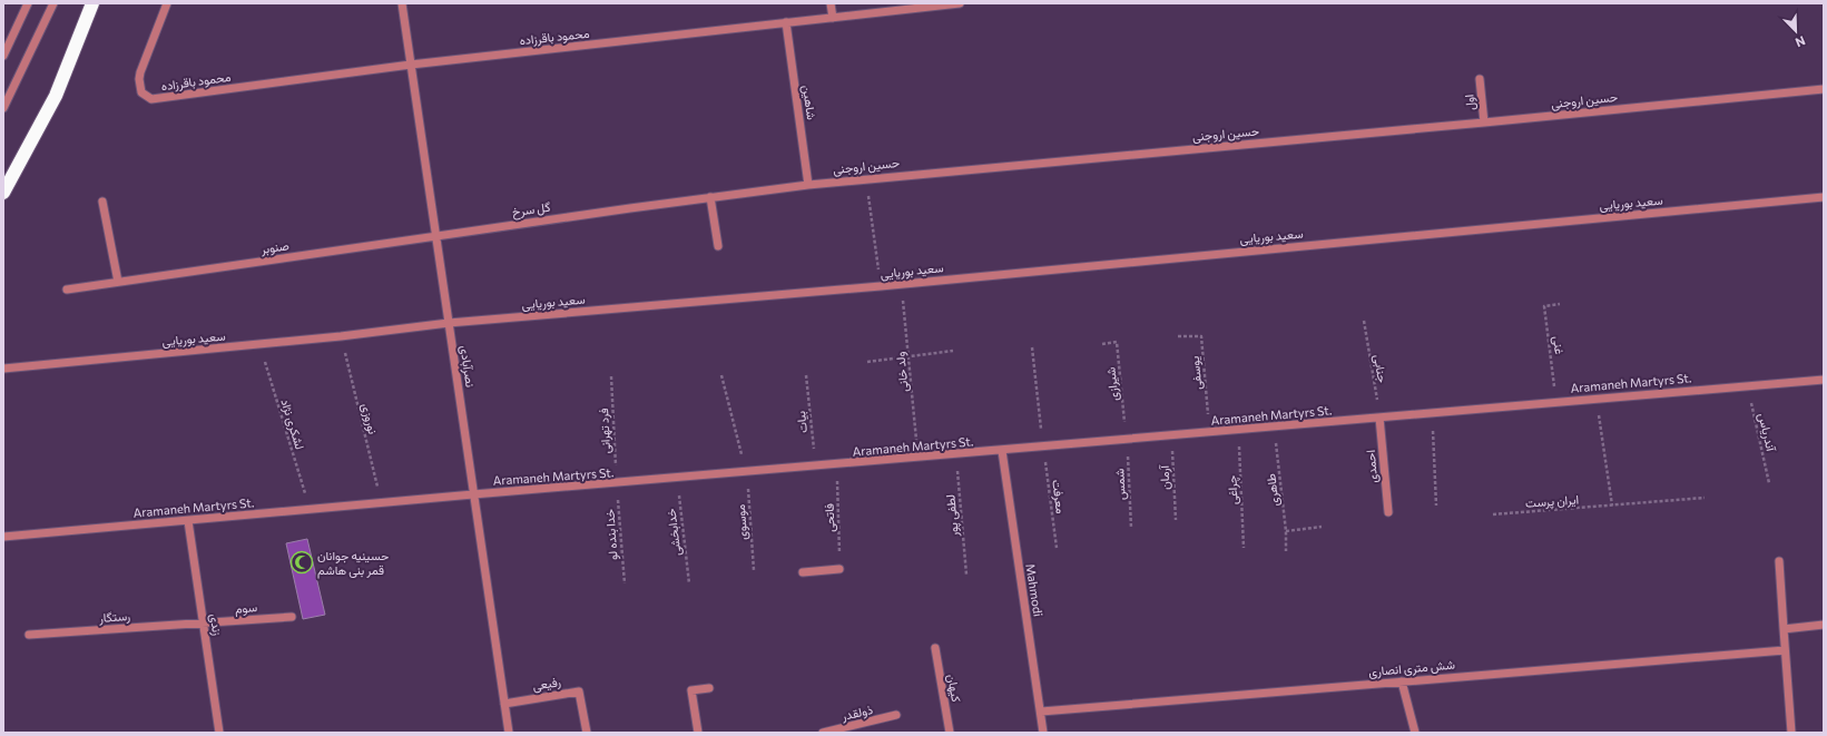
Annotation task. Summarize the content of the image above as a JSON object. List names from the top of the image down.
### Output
{
  "streets": {
    "street": [
      "محمود باقرزاده",
      "حسین اروجنی",
      "شاهین",
      "اول",
      "سعید بوریایی",
      "گل سرخ",
      "صنوبر",
      "نصرآبادی",
      "Aramaneh Martyrs St.",
      "احمدی",
      "Mahmodi",
      "سوم",
      "رستگار",
      "زندی",
      "شش متری انصاری",
      "رفیعی",
      "کیهان",
      "ذولقدر"
    ],
    "path": [
      "غنی",
      "جنابی",
      "ولد خانی",
      "یوسفی",
      "شیرازی",
      "نوروزی",
      "بیات",
      "لشکری نژاد",
      "فرد تهرانی",
      "آندریاس",
      "آرمان",
      "شمس",
      "چراغی",
      "طاهری",
      "معرفت",
      "ایران پرست",
      "لطفی پور",
      "فاتحی",
      "موسوی",
      "خدابخشی",
      "خدا بنده لو"
    ]
  },
  "crossings": [
    ["محمود باقرزاده", "شاهین"],
    ["محمود باقرزاده", "نصرآبادی"],
    ["حسین اروجنی", "شاهین"],
    ["حسین اروجنی", "اول"],
    ["حسین اروجنی", "گل سرخ"],
    ["سعید بوریایی", "نصرآبادی"],
    ["سعید بوریایی", "ولد خانی"],
    ["سعید بوریایی", "نوروزی"],
    ["سعید بوریایی", "لشکری نژاد"],
    ["گل سرخ", "صنوبر"],
    ["گل سرخ", "نصرآبادی"],
    ["صنوبر", "نصرآبادی"],
    ["غنی", "Aramaneh Martyrs St."],
    ["نصرآبادی", "Aramaneh Martyrs St."],
    ["نصرآبادی", "رفیعی"],
    ["جنابی", "Aramaneh Martyrs St."],
    ["جنابی", "احمدی"],
    ["ولد خانی", "Aramaneh Martyrs St."],
    ["یوسفی", "Aramaneh Martyrs St."],
    ["Aramaneh Martyrs St.", "شیرازی"],
    ["Aramaneh Martyrs St.", "نوروزی"],
    ["Aramaneh Martyrs St.", "بیات"],
    ["Aramaneh Martyrs St.", "لشکری نژاد"],
    ["Aramaneh Martyrs St.", "فرد تهرانی"],
    ["Aramaneh Martyrs St.", "آندریاس"],
    ["Aramaneh Martyrs St.", "احمدی"],
    ["Aramaneh Martyrs St.", "آرمان"],
    ["Aramaneh Martyrs St.", "شمس"],
    ["Aramaneh Martyrs St.", "چراغی"],
    ["Aramaneh Martyrs St.", "طاهری"],
    ["Aramaneh Martyrs St.", "معرفت"],
    ["Aramaneh Martyrs St.", "لطفی پور"],
    ["Aramaneh Martyrs St.", "فاتحی"],
    ["Aramaneh Martyrs St.", "موسوی"],
    ["Aramaneh Martyrs St.", "خدابخشی"],
    ["Aramaneh Martyrs St.", "خدا بنده لو"],
    ["Aramaneh Martyrs St.", "Mahmodi"],
    ["Aramaneh Martyrs St.", "زندی"],
    ["شیرازی", "شمس"],
    ["فرد تهرانی", "خدا بنده لو"],
    ["Mahmodi", "شش متری انصاری"],
    ["سوم", "رستگار"],
    ["سوم", "زندی"],
    ["رستگار", "زندی"]
  ],
  "places": {
    "mosque": ["حسینیه جوانان قمر بنی هاشم"]
  },
  "north": "bottom right"
}
